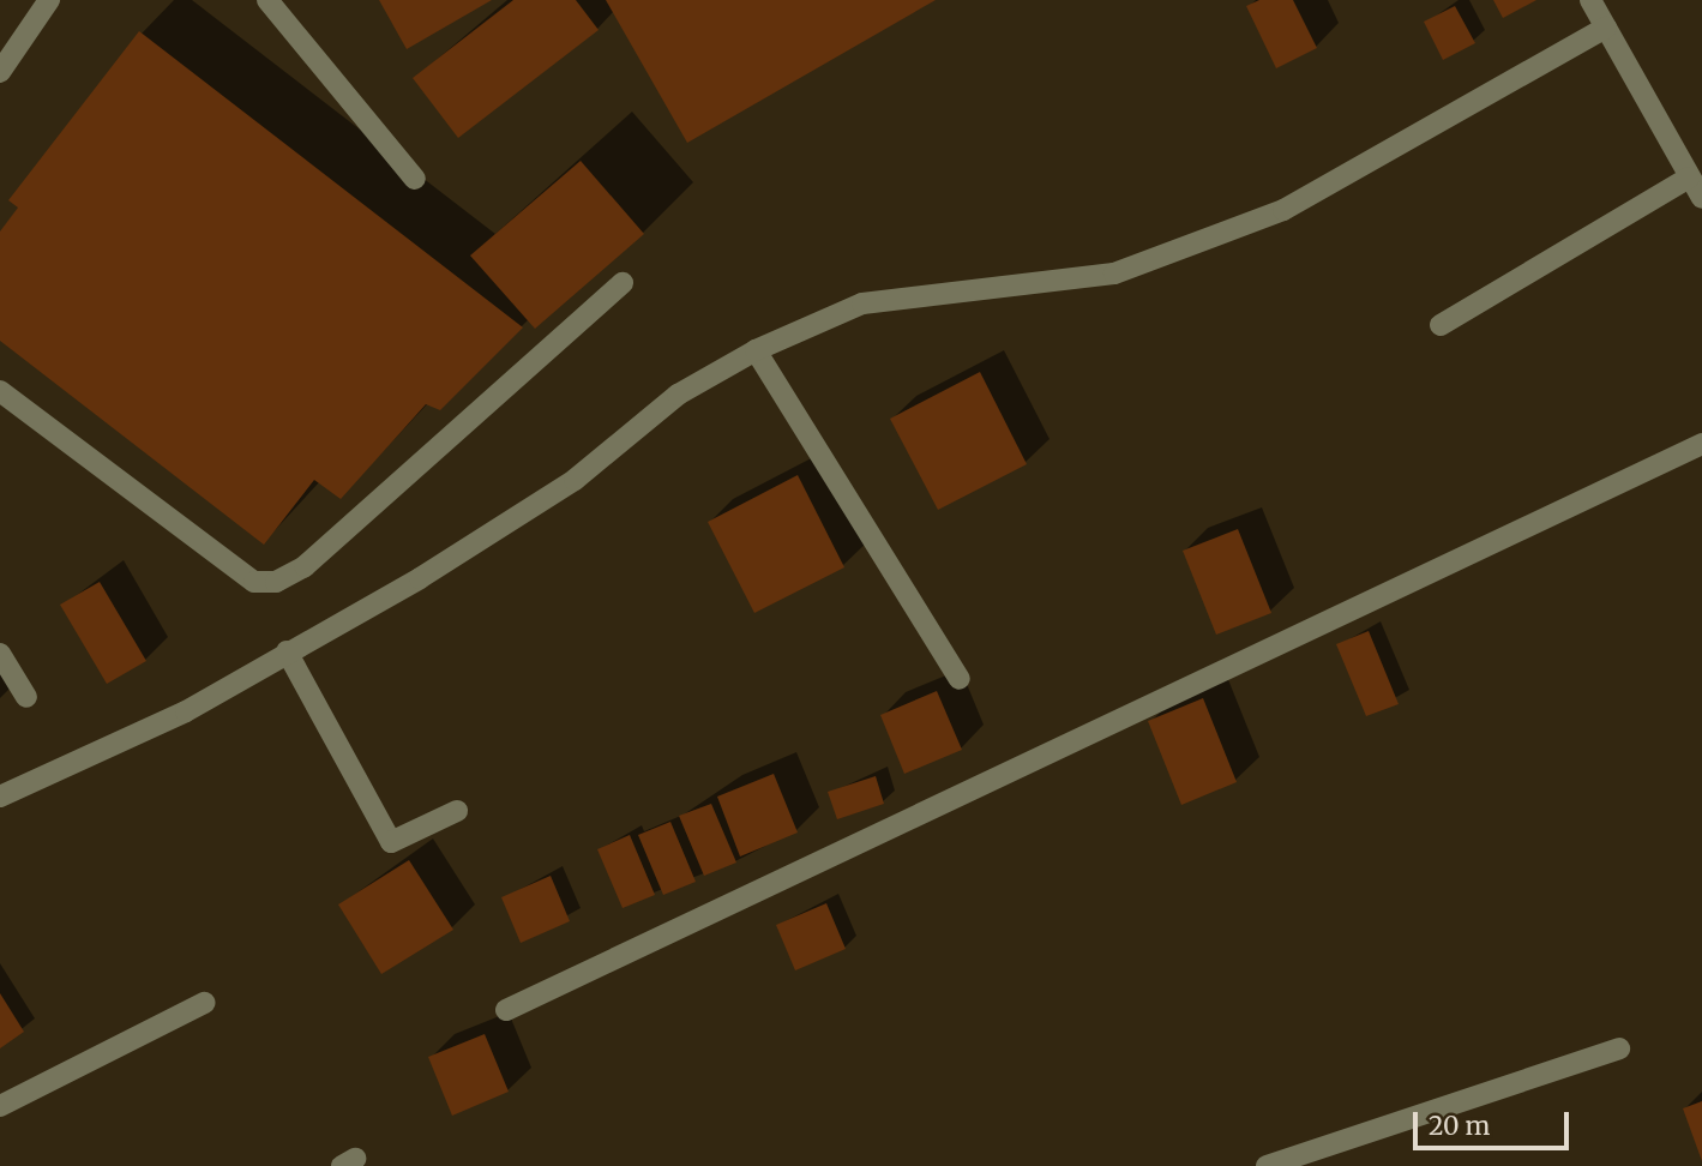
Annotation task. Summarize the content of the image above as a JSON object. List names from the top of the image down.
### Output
{
  "scale_bar": "20 m"
}
